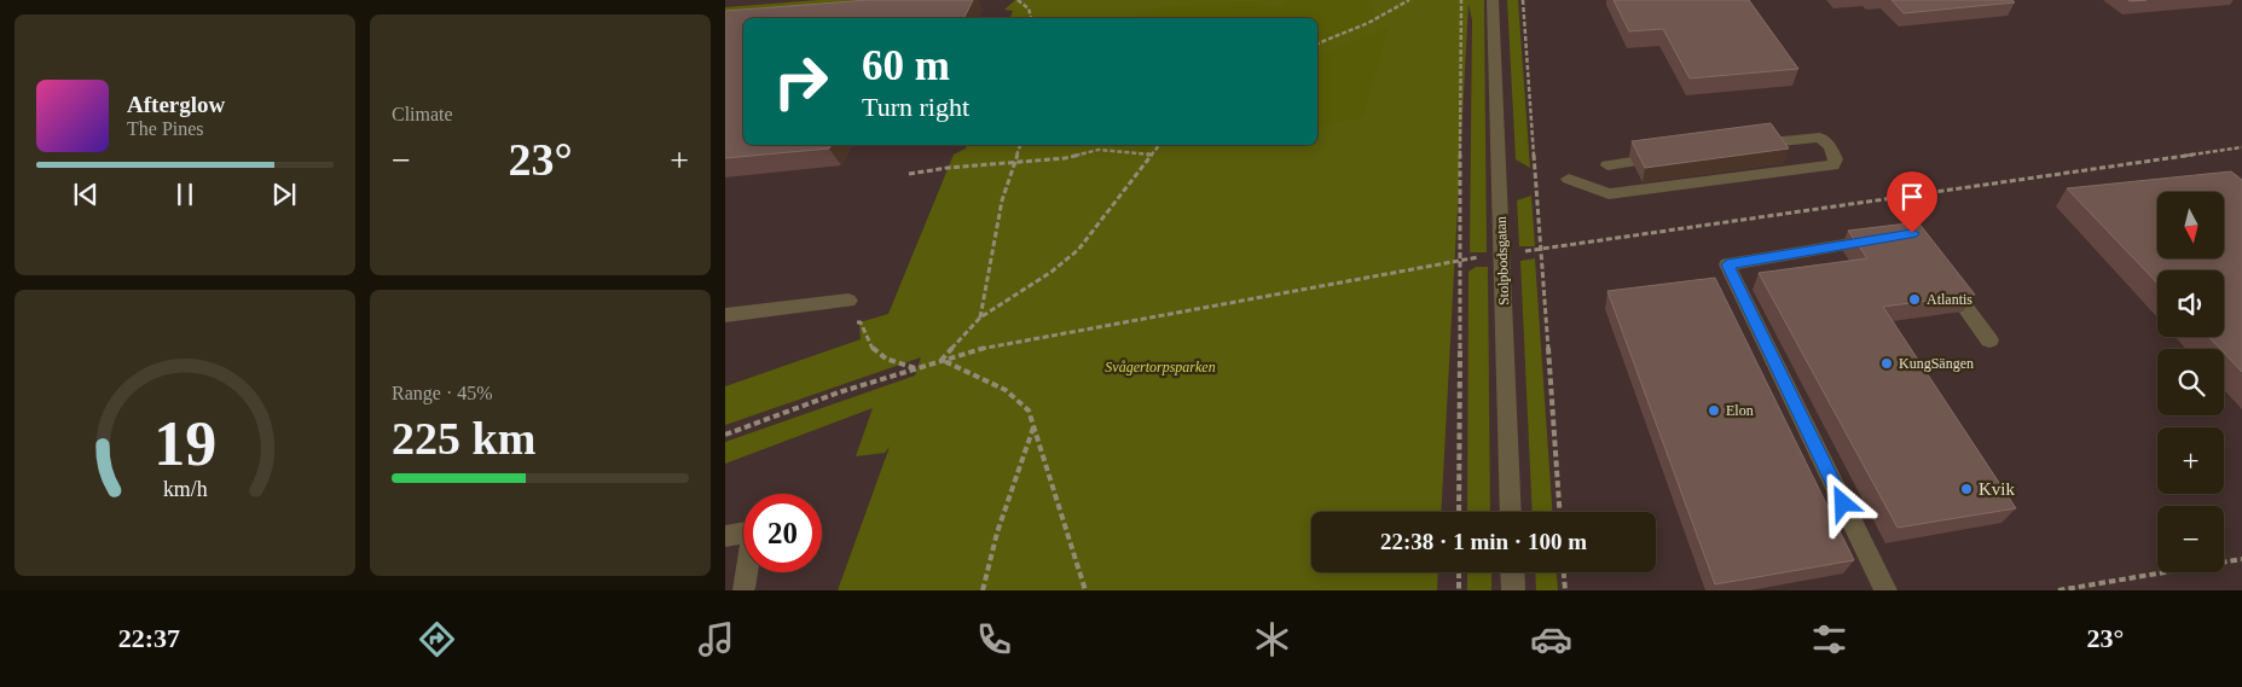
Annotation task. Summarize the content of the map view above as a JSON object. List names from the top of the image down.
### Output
{
  "streets": {
    "street": ["Stolpbodsgatan"]
  },
  "parks": ["Svågertorpsparken"],
  "places": [
    "Atlantis",
    "KungSängen",
    "Elon",
    "Kvik"
  ],
  "north": "bottom",
  "page": {
    "tile": [
      "Climate",
      ["Range · 45%", "225 km"]
    ],
    "turn": ["60 m", "Turn right"],
    "song": ["Afterglow", "The Pines"],
    "heat": ["−", "23°", "+"],
    "map_buttons": ["+", "−"],
    "limit": "20",
    "trip": "22:38 · 1 min · 100 m",
    "tabs": ["22:37", "23°"],
    "gauge": ["19", "km/h"]
  }
}
